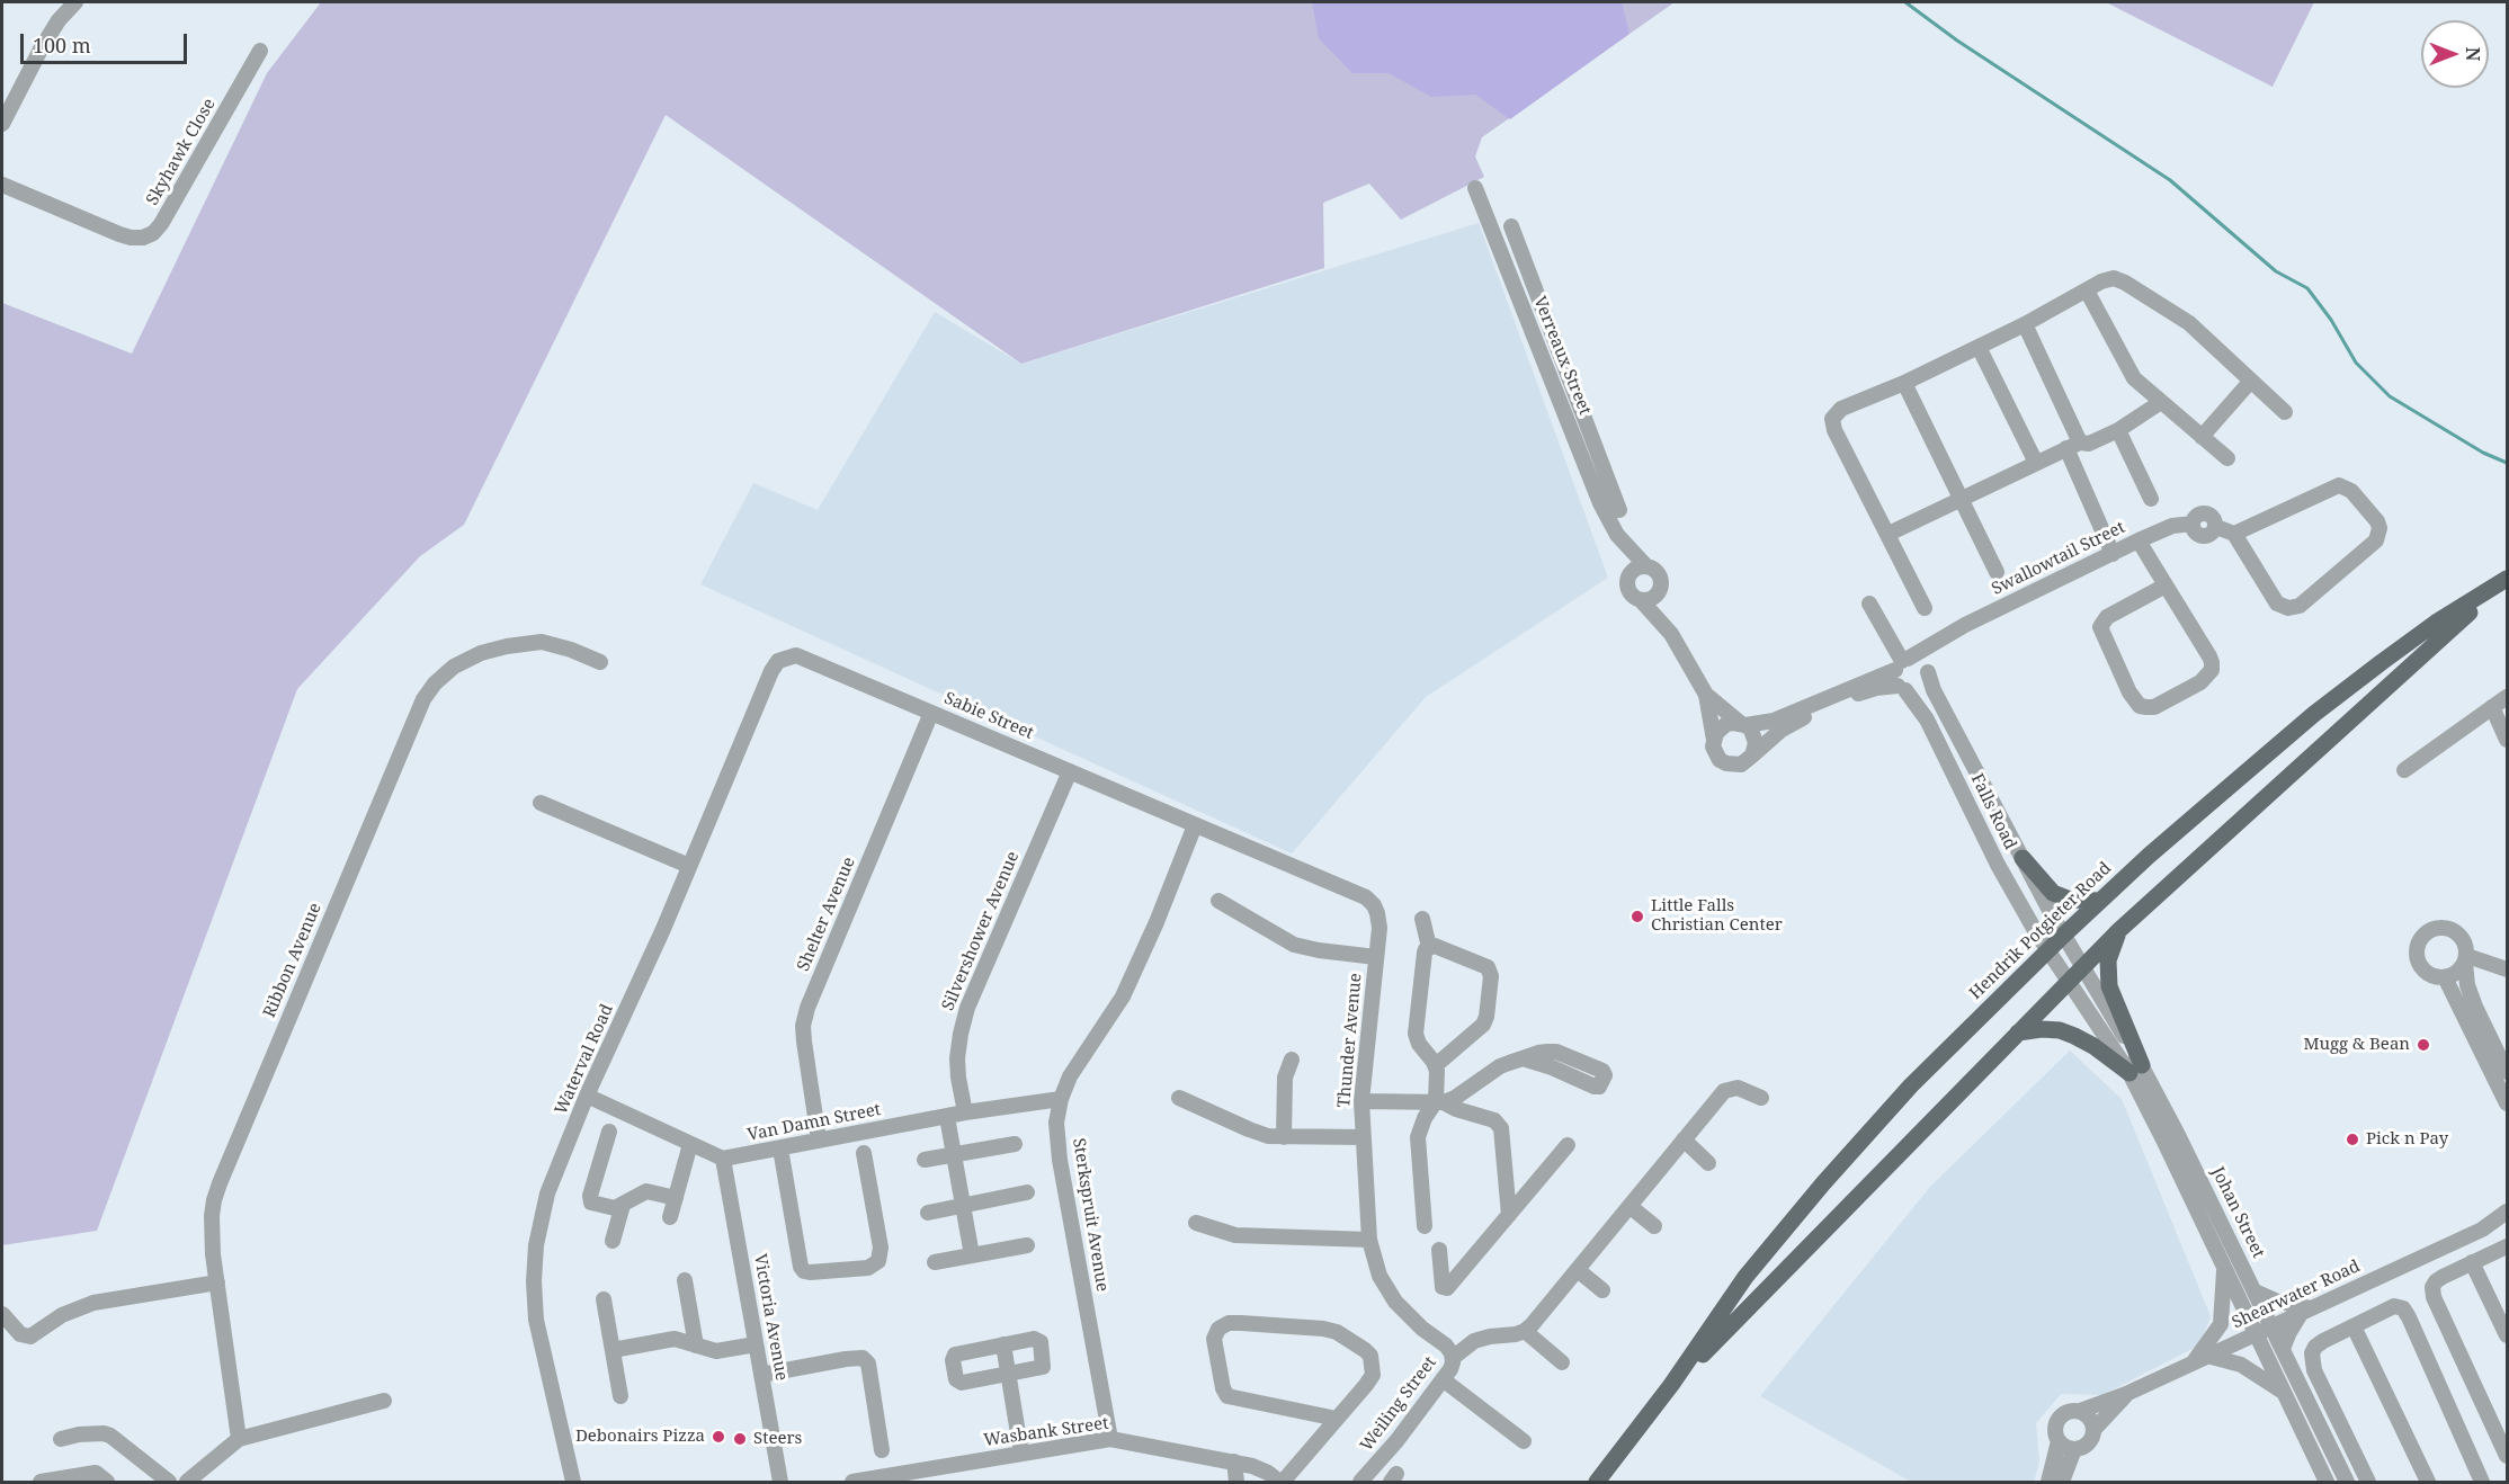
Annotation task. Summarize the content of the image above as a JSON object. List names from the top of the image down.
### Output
{
  "streets": {
    "main road": ["Hendrik Potgieter Road"],
    "street": [
      "Skyhawk Close",
      "Verreaux Street",
      "Swallowtail Street",
      "Sabie Street",
      "Falls Road",
      "Shelter Avenue",
      "Silvershower Avenue",
      "Ribbon Avenue",
      "Thunder Avenue",
      "Waterval Road",
      "Van Damn Street",
      "Johan Street",
      "Sterkspruit Avenue",
      "Shearwater Road",
      "Victoria Avenue",
      "Weiling Street",
      "Wasbank Street"
    ]
  },
  "crossings": [
    ["Swallowtail Street", "Falls Road"],
    ["Sabie Street", "Shelter Avenue"],
    ["Sabie Street", "Silvershower Avenue"],
    ["Sabie Street", "Thunder Avenue"],
    ["Sabie Street", "Waterval Road"],
    ["Sabie Street", "Sterkspruit Avenue"],
    ["Falls Road", "Hendrik Potgieter Road"],
    ["Falls Road", "Johan Street"],
    ["Shelter Avenue", "Van Damn Street"],
    ["Silvershower Avenue", "Van Damn Street"],
    ["Hendrik Potgieter Road", "Johan Street"],
    ["Thunder Avenue", "Sterkspruit Avenue"],
    ["Thunder Avenue", "Weiling Street"],
    ["Van Damn Street", "Sterkspruit Avenue"],
    ["Van Damn Street", "Victoria Avenue"],
    ["Johan Street", "Shearwater Road"],
    ["Sterkspruit Avenue", "Wasbank Street"]
  ],
  "places": [
    "Little Falls Christian Center",
    "Mugg & Bean",
    "Pick n Pay",
    "Debonairs Pizza",
    "Steers"
  ],
  "scale_bar": "100 m",
  "north": "right"
}
